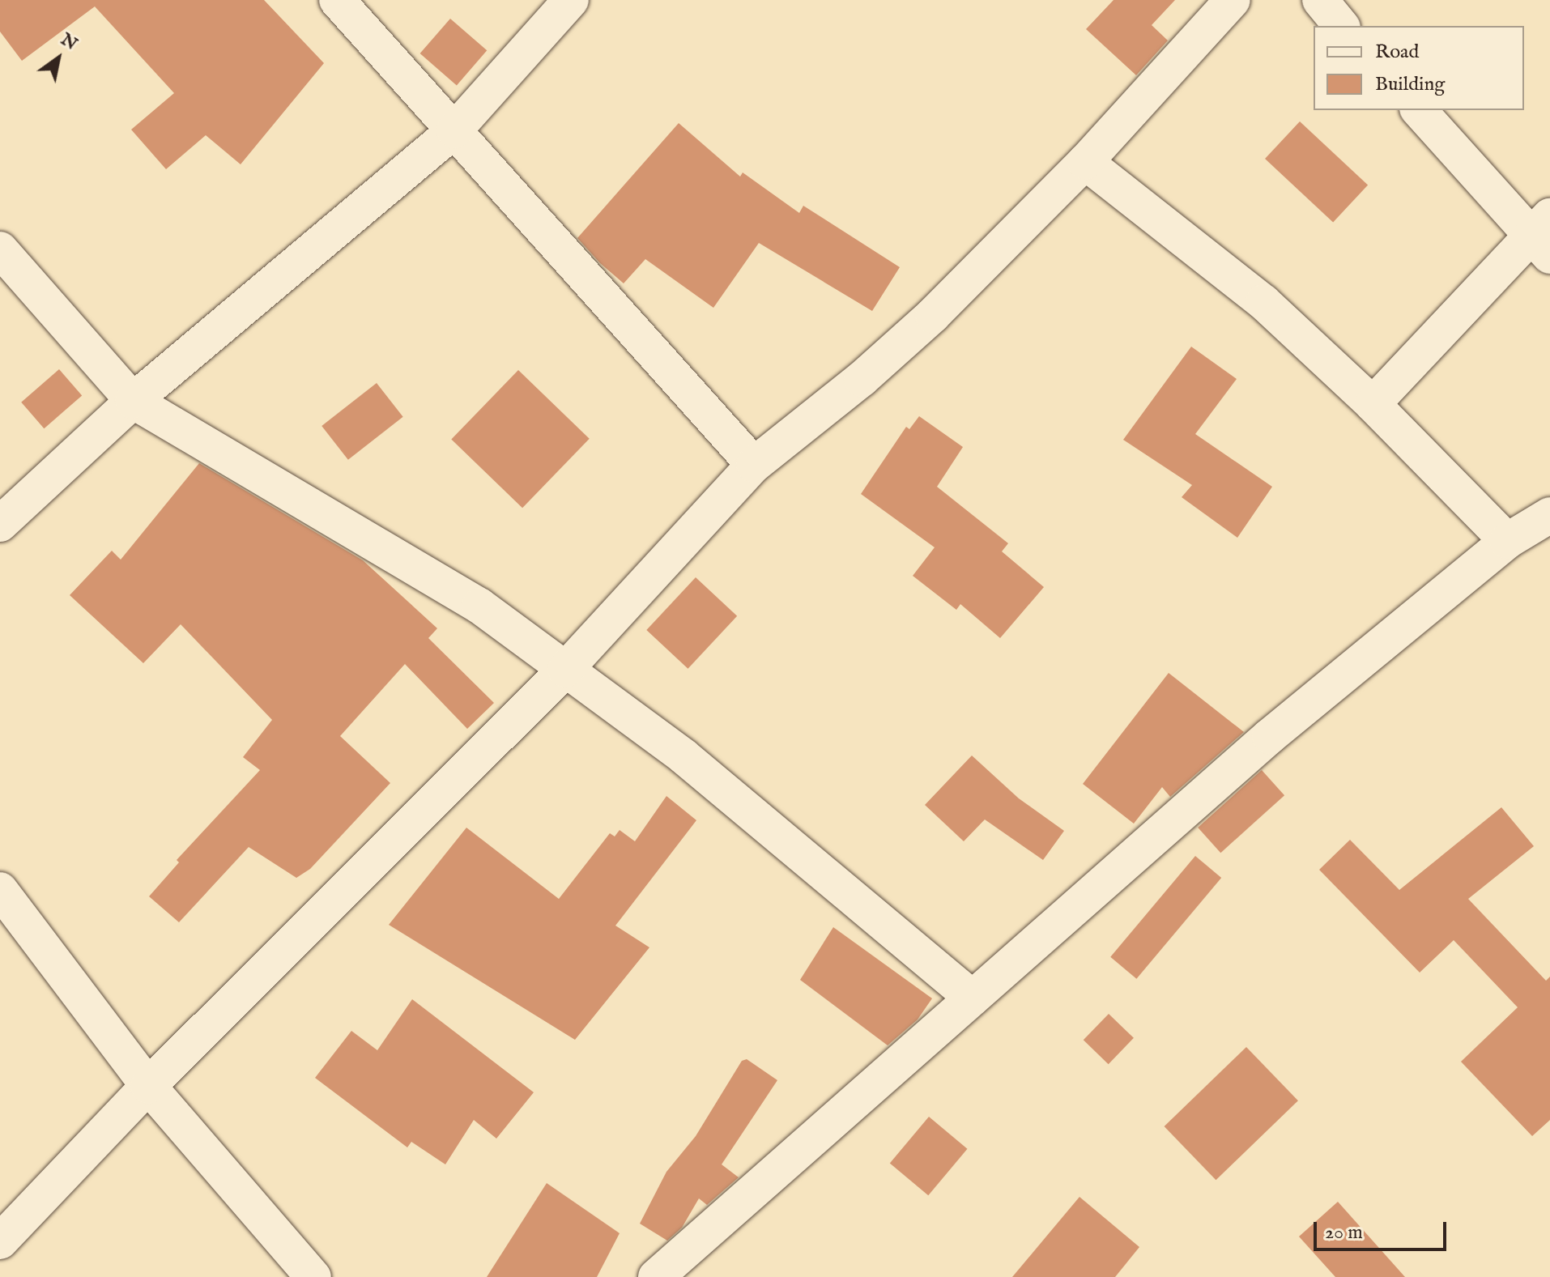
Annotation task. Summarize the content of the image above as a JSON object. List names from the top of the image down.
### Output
{
  "legend": ["Road", "Building"],
  "scale_bar": "20 m",
  "north": "top right"
}
